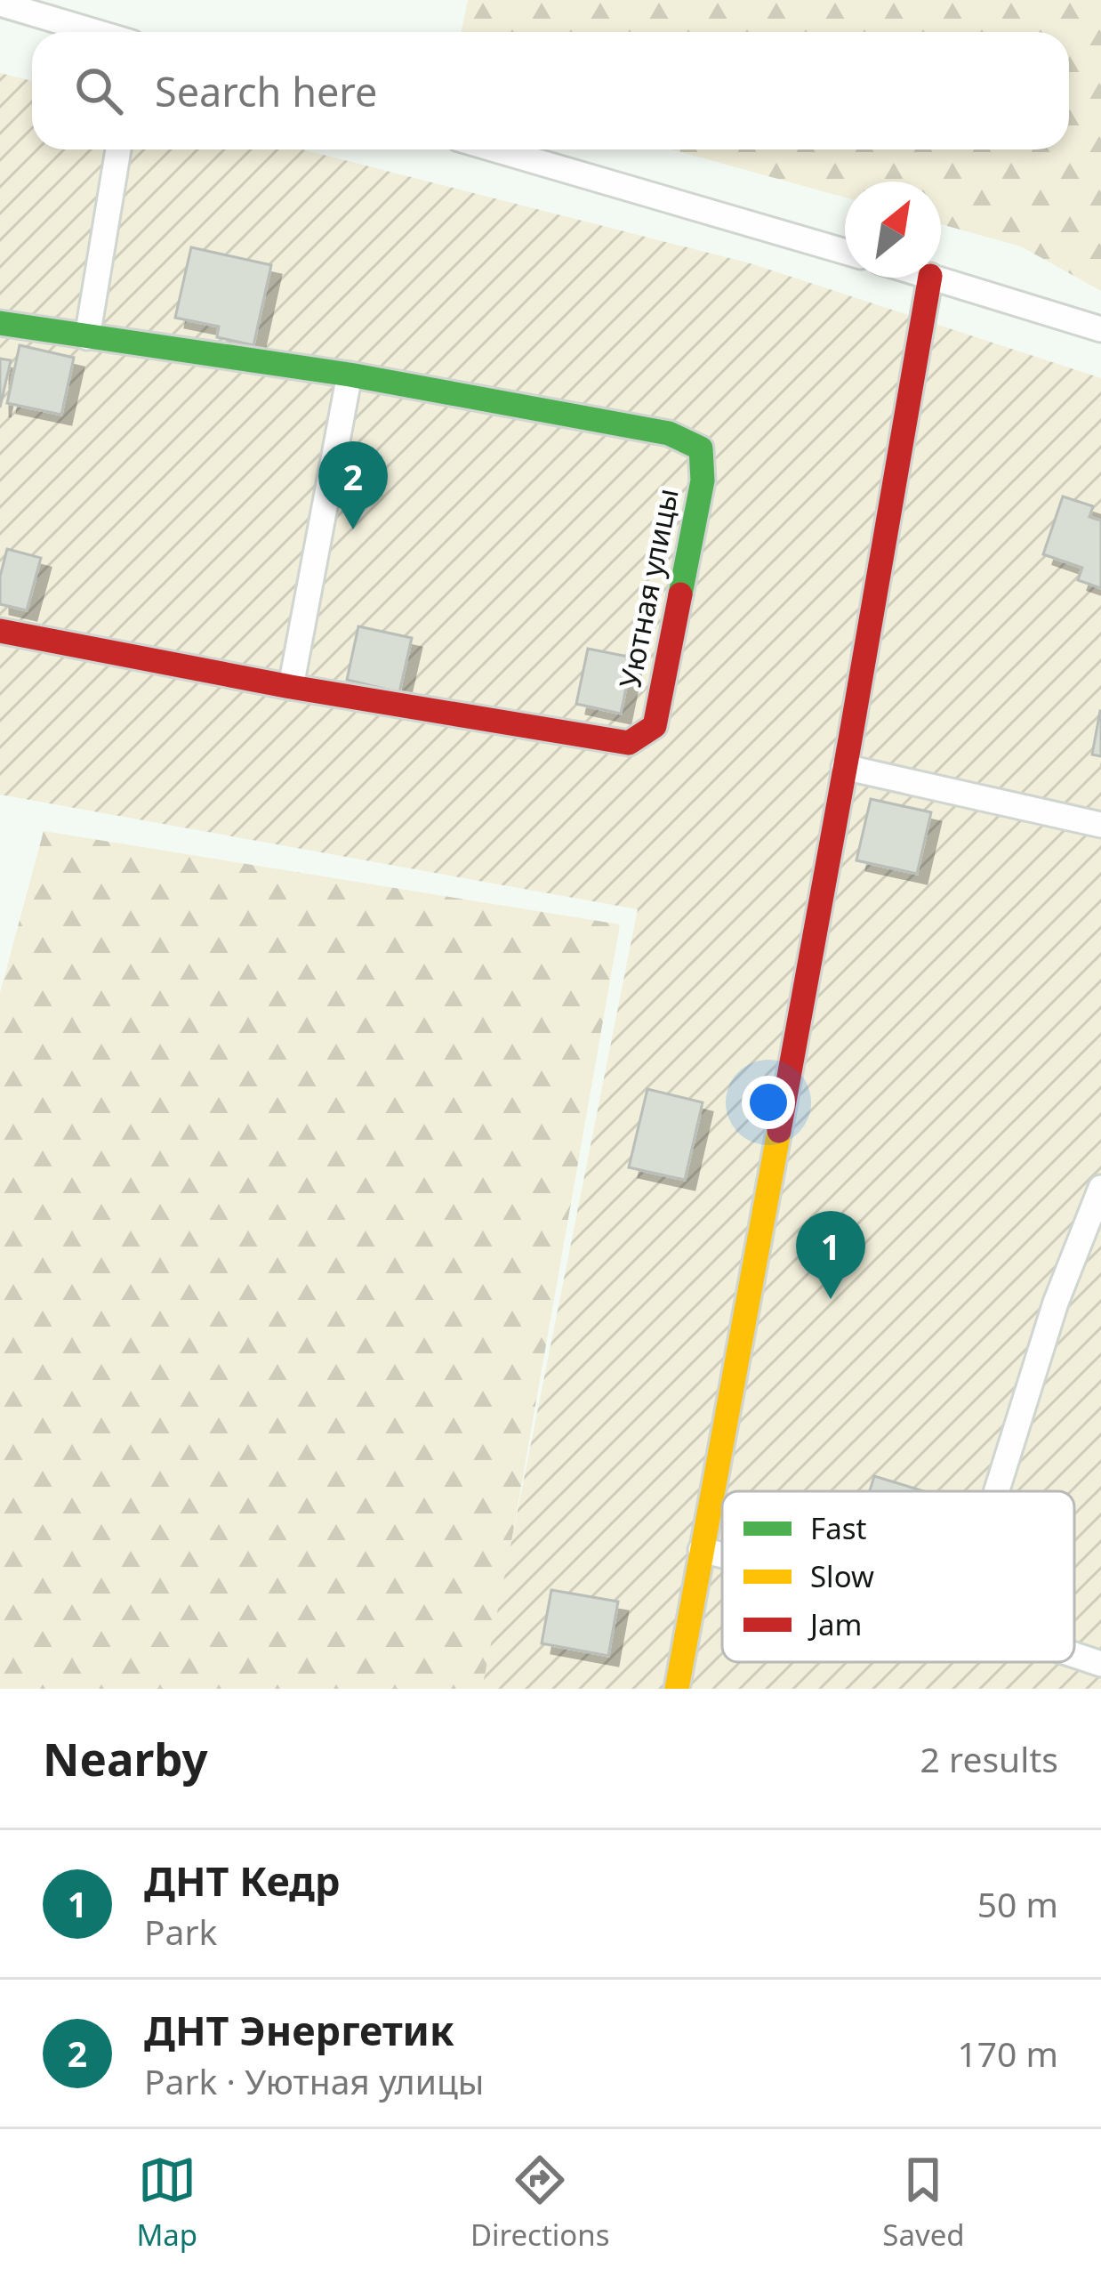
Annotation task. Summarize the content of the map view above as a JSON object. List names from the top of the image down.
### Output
{
  "streets": {
    "street": ["Уютная улицы"]
  },
  "legend": ["Fast", "Slow", "Jam"],
  "north": "top right",
  "page": {
    "search": "Search here",
    "pins": ["2", "1"],
    "heading": ["Nearby", "2 results"],
    "list": [
      {
        "mark": "1",
        "name": "ДНТ Кедр",
        "note": "Park",
        "value": "50 m"
      },
      {
        "mark": "2",
        "name": "ДНТ Энергетик",
        "note": "Park · Уютная улицы",
        "value": "170 m"
      }
    ],
    "nav": ["Map", "Directions", "Saved"]
  }
}
